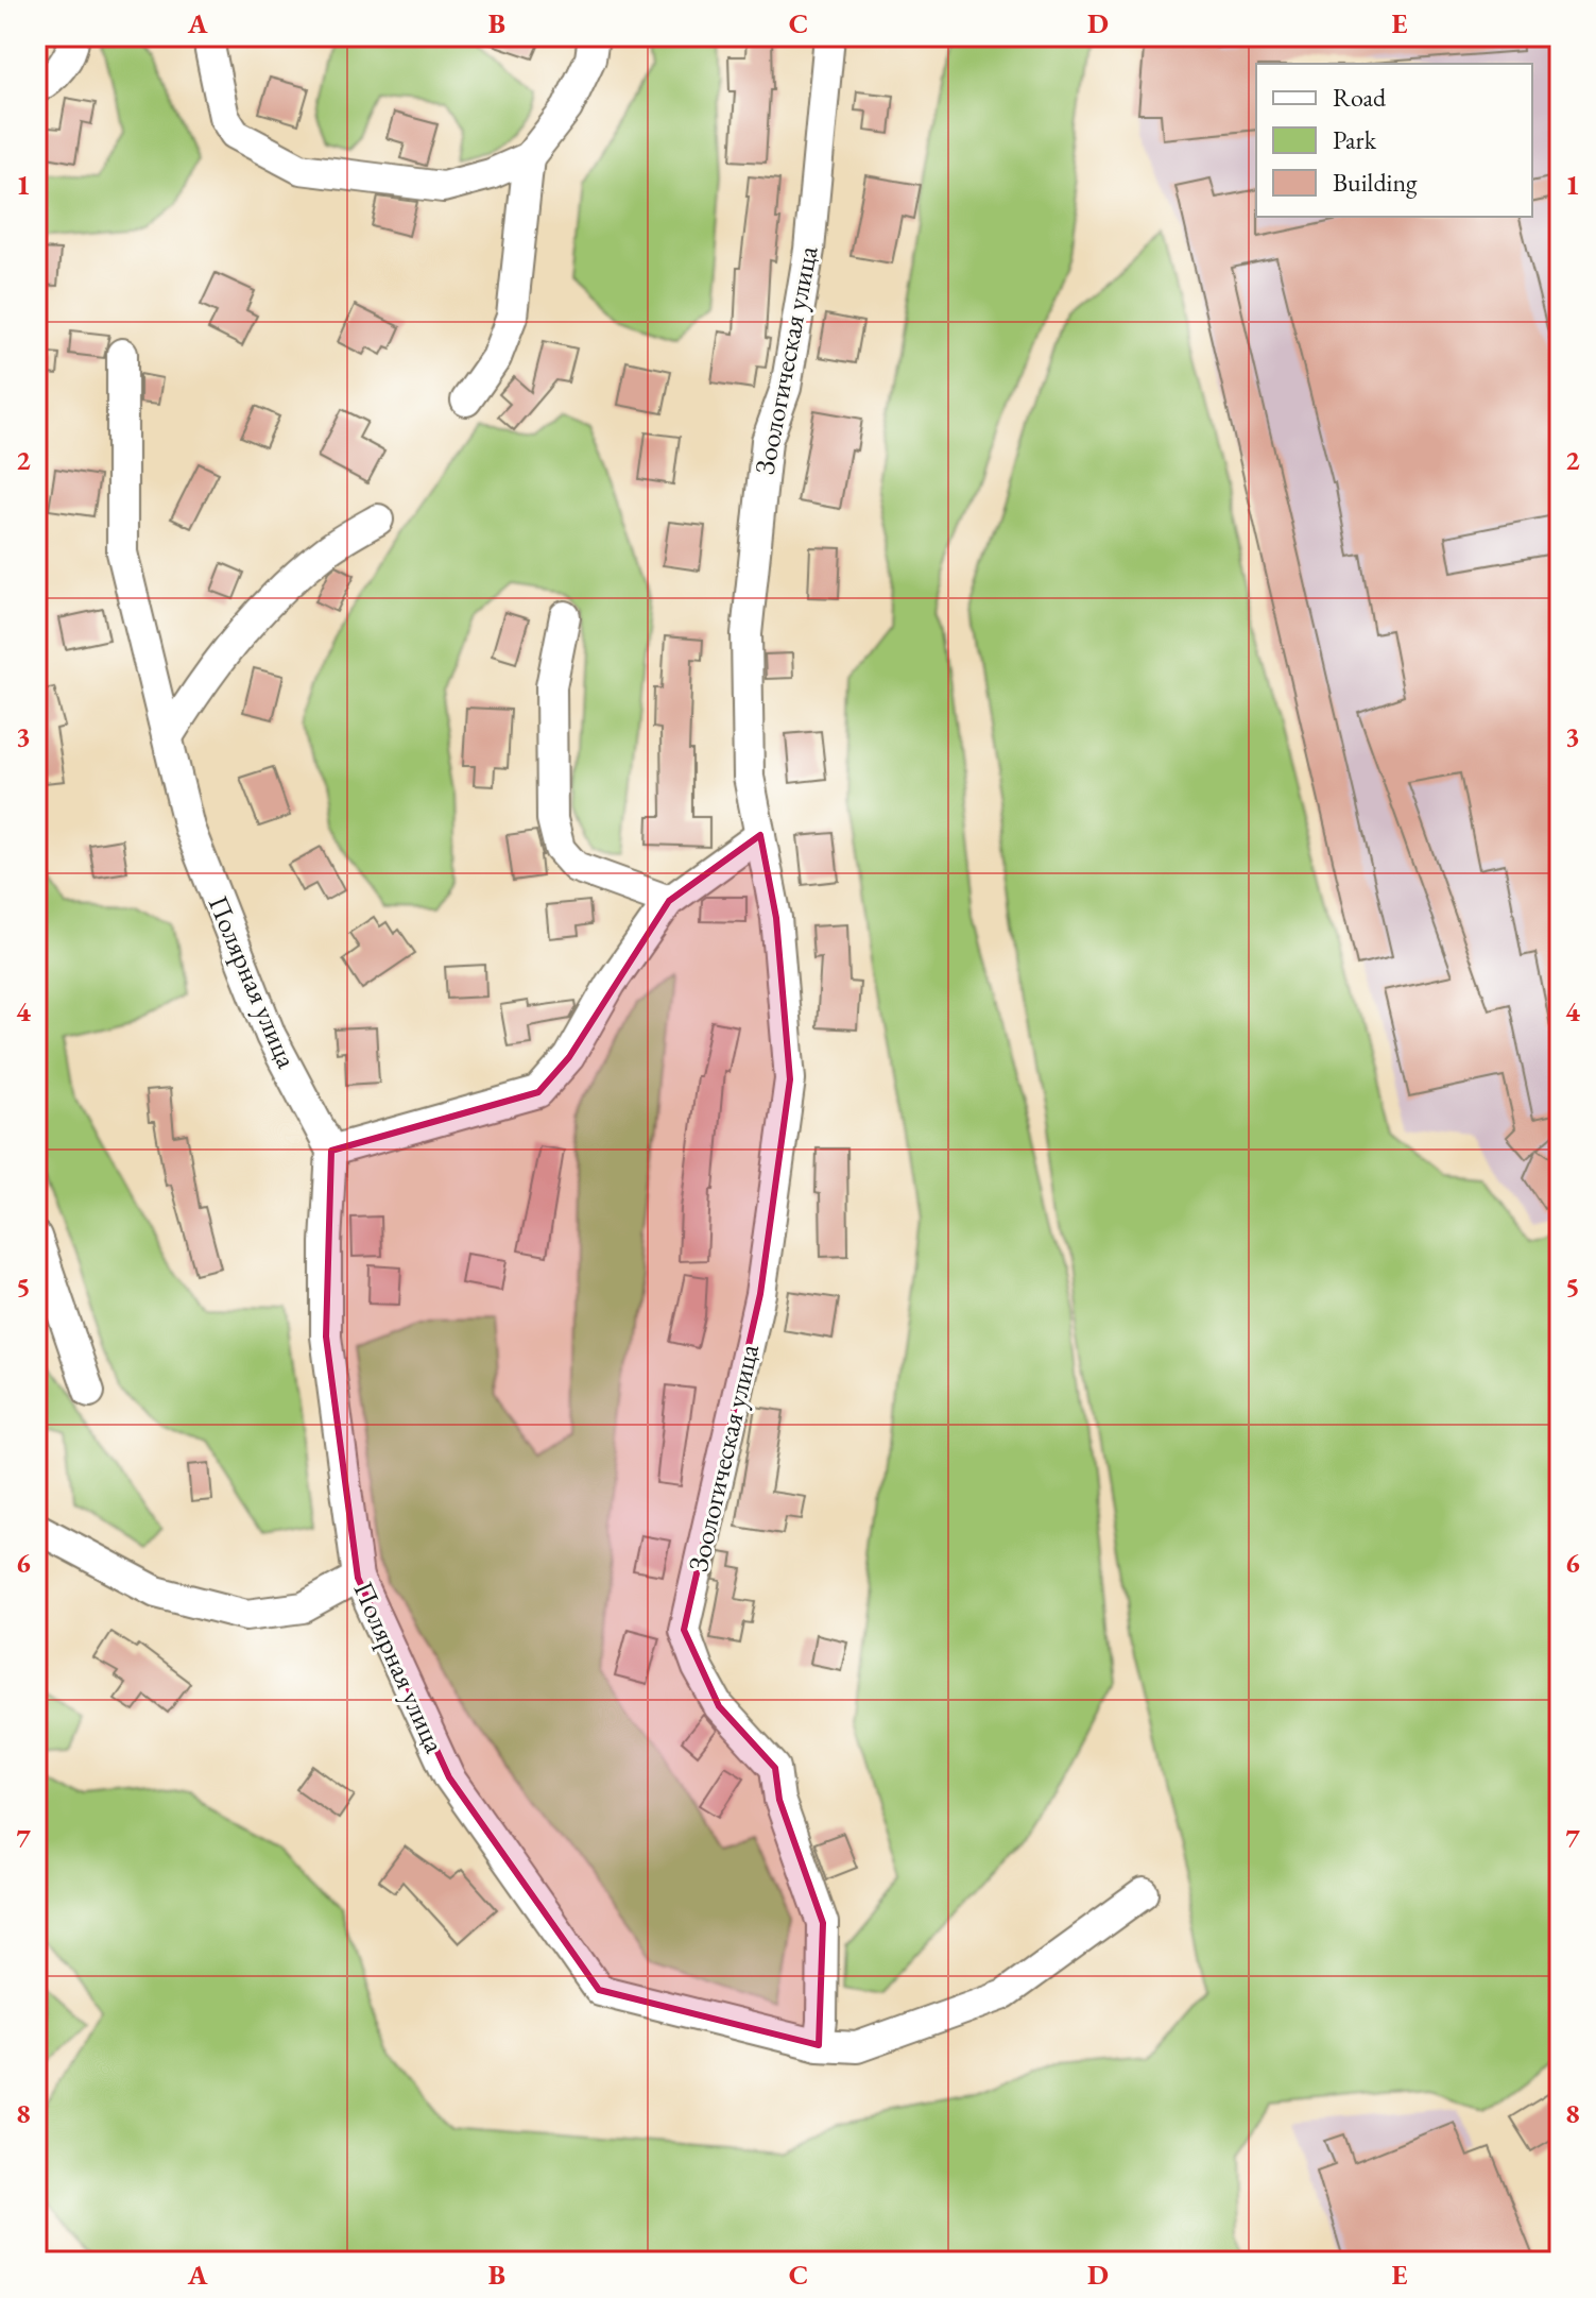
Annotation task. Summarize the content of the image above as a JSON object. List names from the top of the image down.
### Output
{
  "streets": {
    "street": ["Зоологическая улица", "Полярная улица"]
  },
  "crossings": [
    ["Зоологическая улица", "Полярная улица"]
  ],
  "legend": ["Road", "Park", "Building"],
  "grid": {
    "columns": [
      "A",
      "B",
      "C",
      "D",
      "E"
    ],
    "rows": [
      "1",
      "2",
      "3",
      "4",
      "5",
      "6",
      "7",
      "8"
    ]
  }
}
